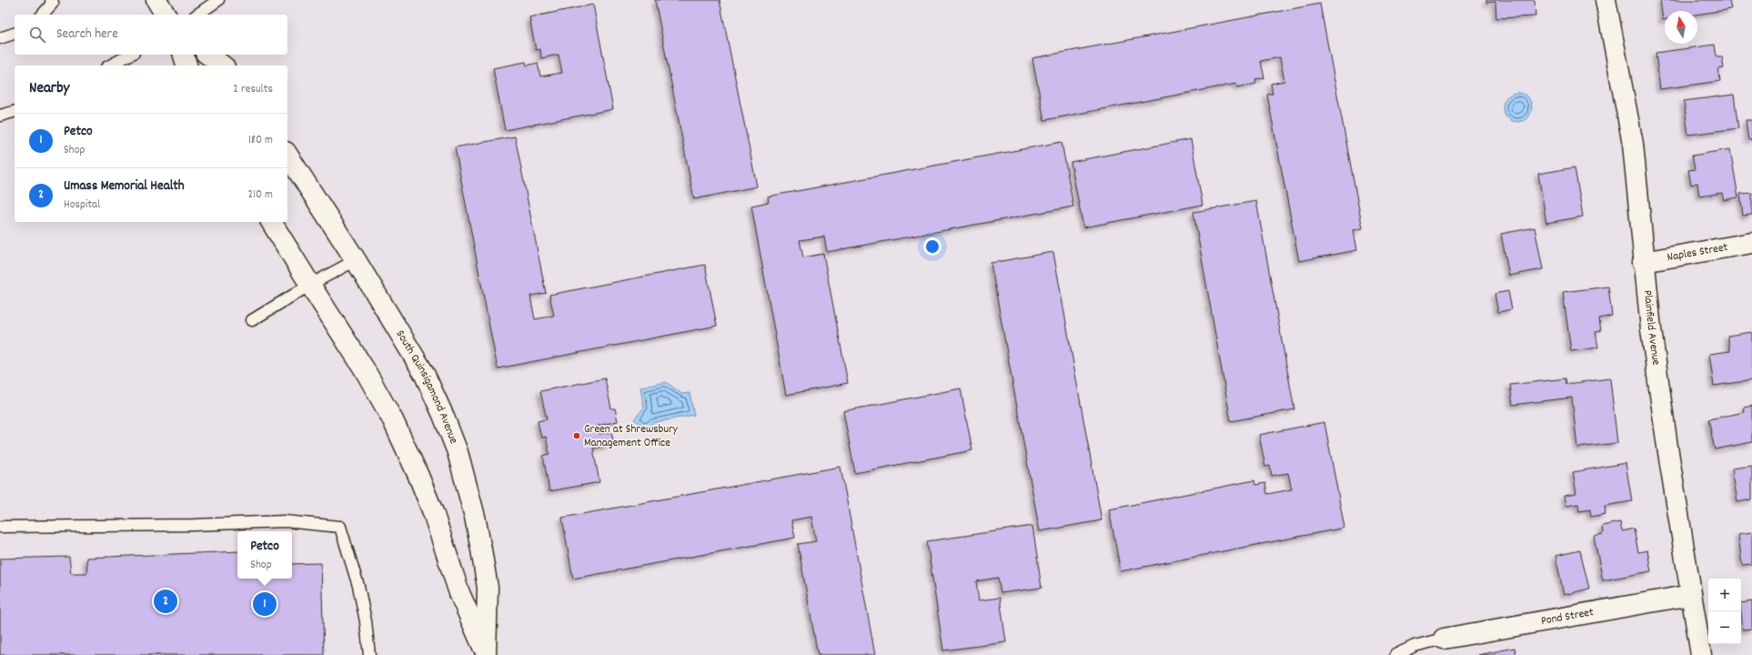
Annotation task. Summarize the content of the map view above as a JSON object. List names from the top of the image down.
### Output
{
  "streets": {
    "main road": [
      "Naples Street",
      "Plainfield Avenue",
      "South Quinsigamond Avenue",
      "Pond Street"
    ]
  },
  "crossings": [
    ["Naples Street", "Plainfield Avenue"],
    ["Plainfield Avenue", "Pond Street"]
  ],
  "places": ["Green at Shrewsbury Management Office"],
  "north": "top",
  "page": {
    "search": "Search here",
    "heading": ["Nearby", "2 results"],
    "list": [
      {
        "mark": "1",
        "name": "Petco",
        "note": "Shop",
        "value": "180 m"
      },
      {
        "mark": "2",
        "name": "Umass Memorial Health",
        "note": "Hospital",
        "value": "210 m"
      }
    ],
    "popup": ["Petco", "Shop"],
    "map_buttons": ["+", "−"],
    "pins": ["2", "1"]
  }
}
